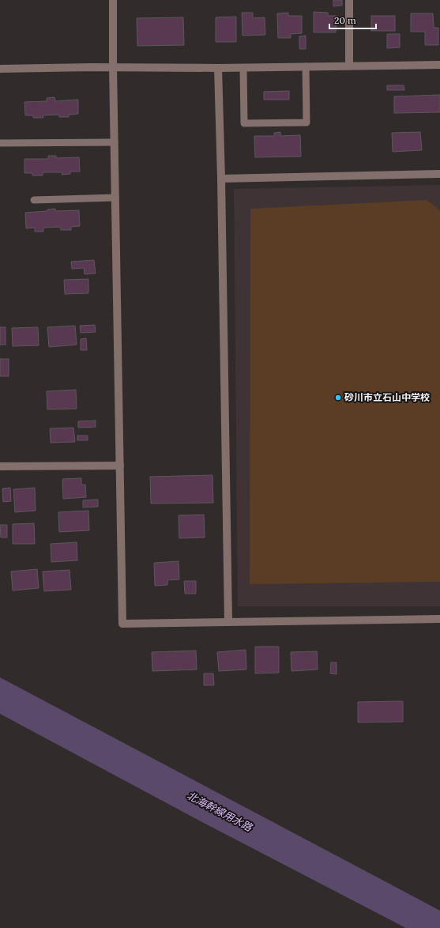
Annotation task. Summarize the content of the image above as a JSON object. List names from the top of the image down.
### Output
{
  "water": ["北海幹線用水路"],
  "places": ["砂川市立石山中学校"],
  "scale_bar": "20 m"
}
